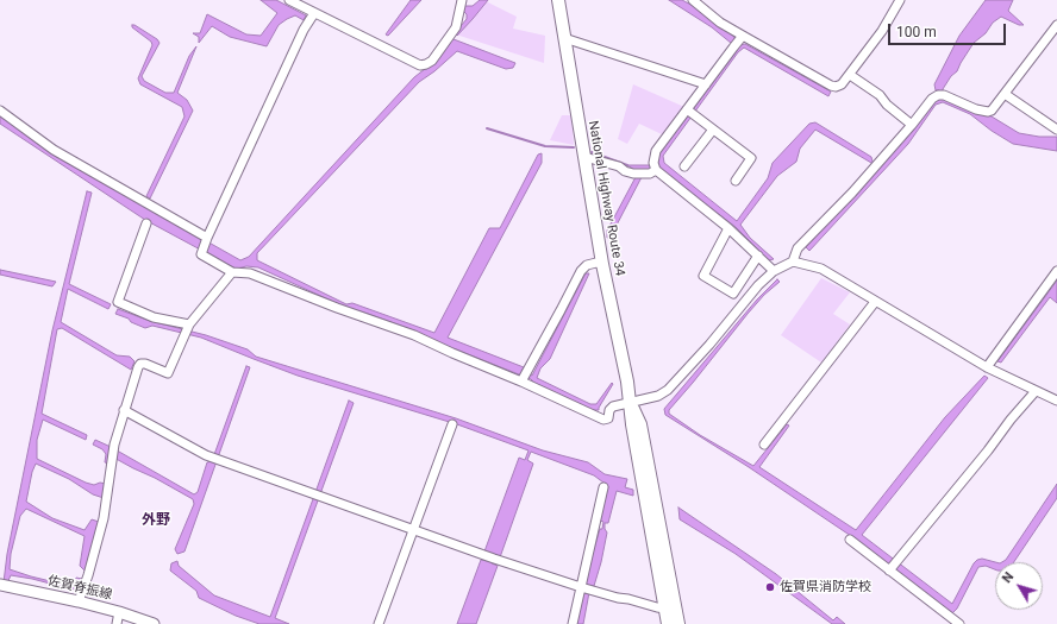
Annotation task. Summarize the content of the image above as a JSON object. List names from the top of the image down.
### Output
{
  "streets": {
    "highway": ["National Highway Route 34"],
    "main road": ["佐賀脊振線"]
  },
  "districts": ["外野"],
  "places": ["佐賀県消防学校"],
  "scale_bar": "100 m",
  "north": "top left"
}
